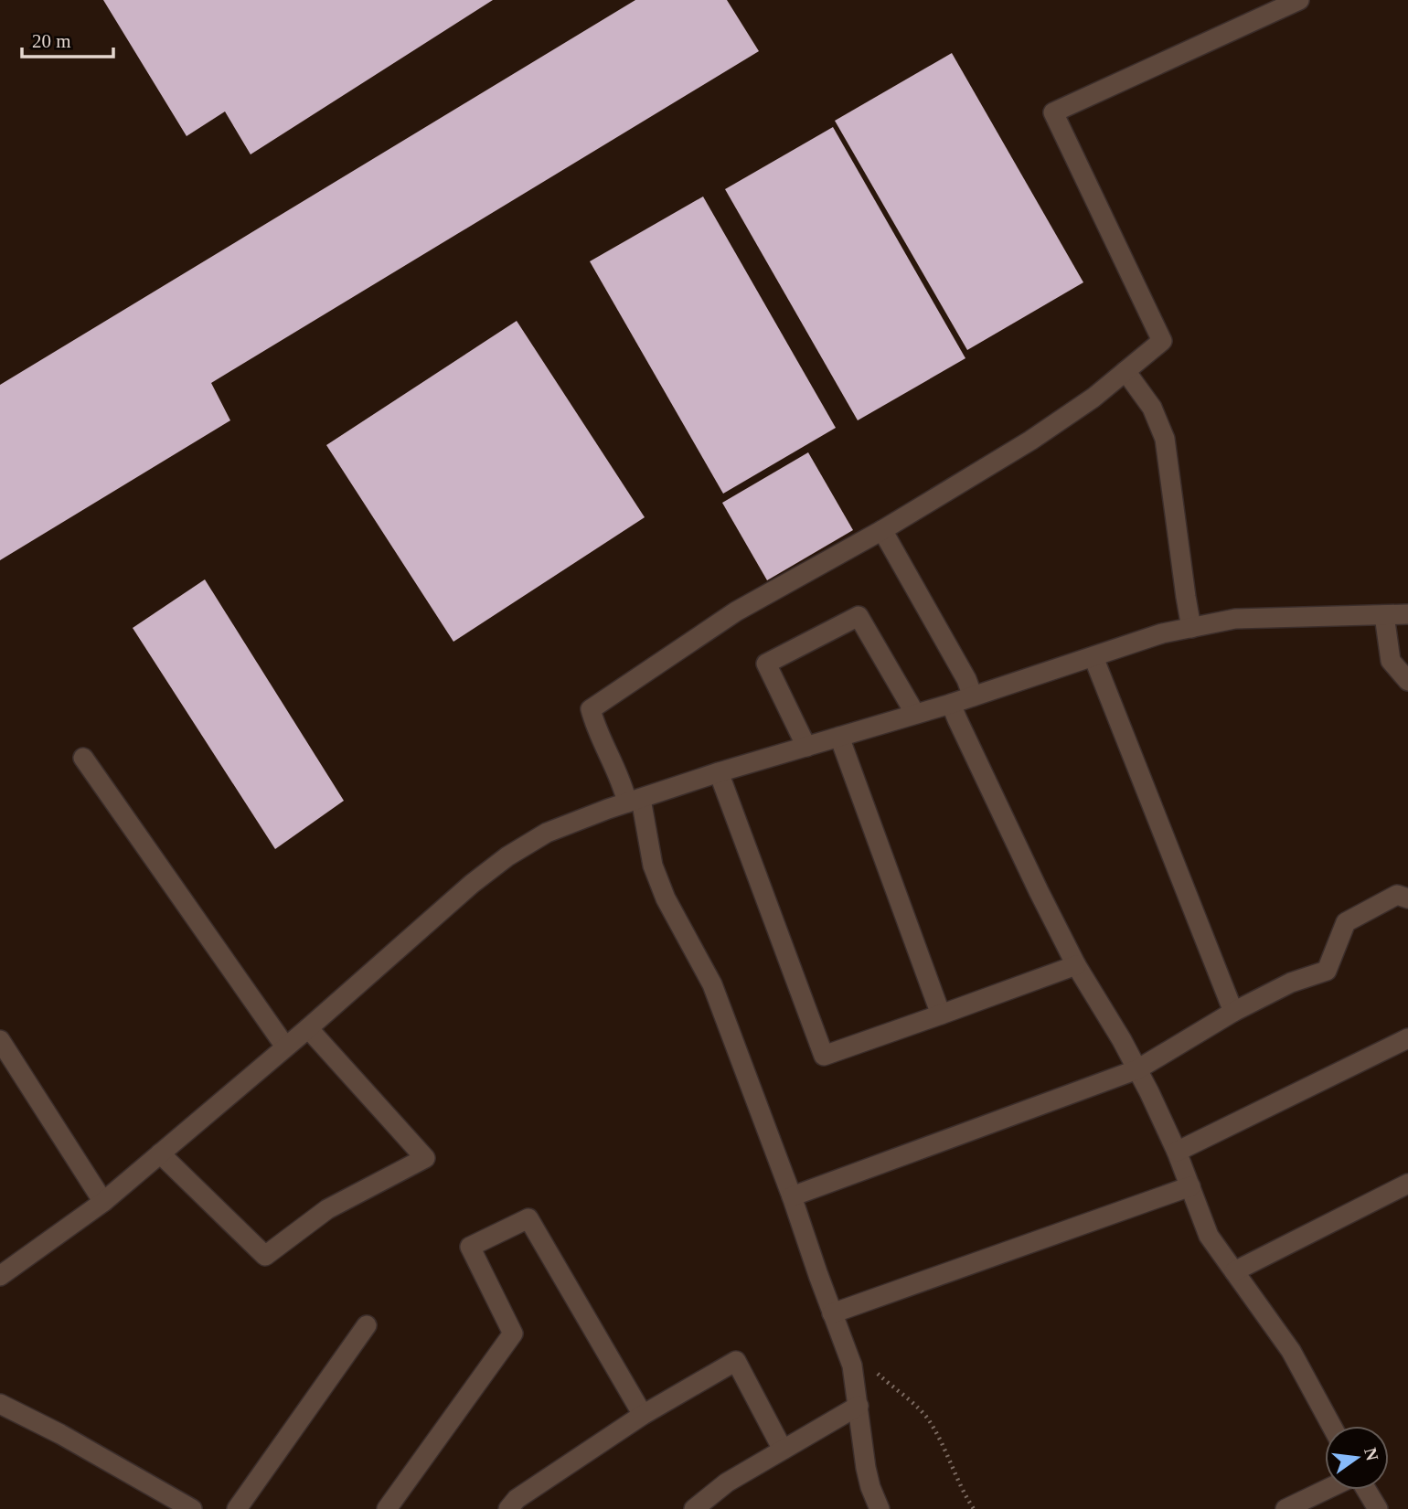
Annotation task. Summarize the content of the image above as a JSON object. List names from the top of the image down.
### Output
{
  "scale_bar": "20 m",
  "north": "right"
}
